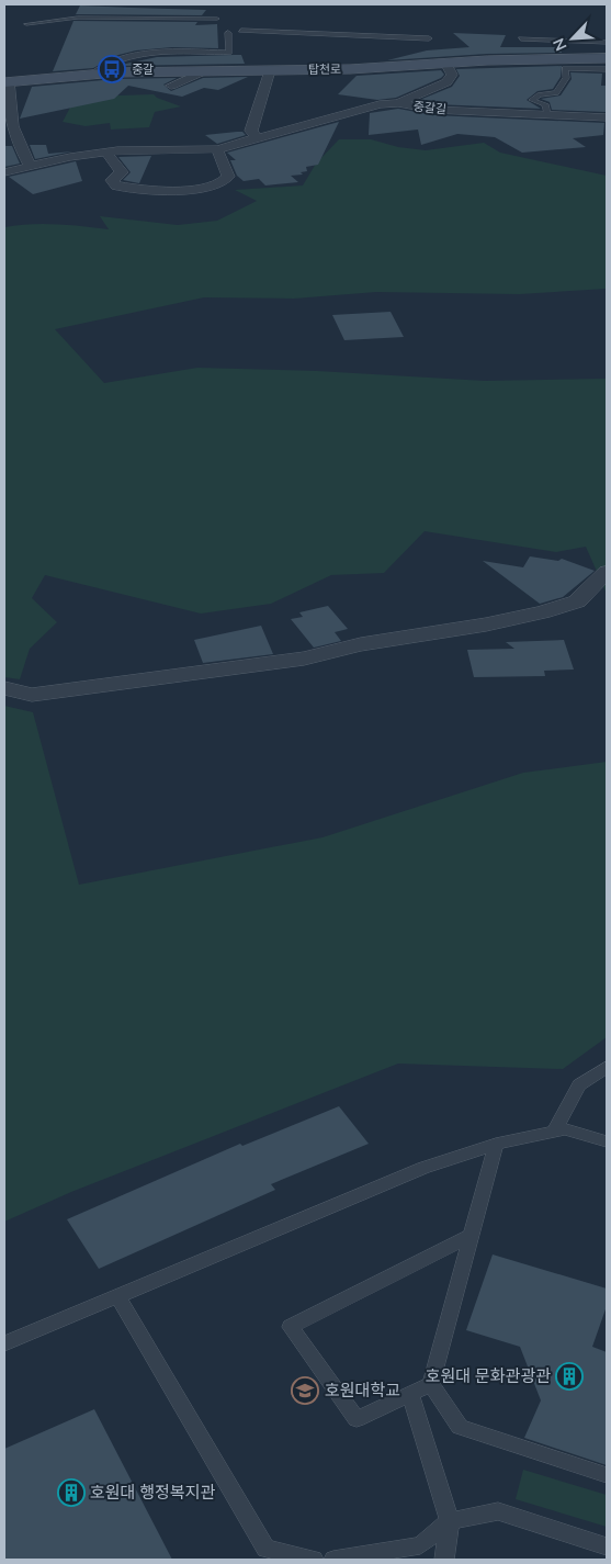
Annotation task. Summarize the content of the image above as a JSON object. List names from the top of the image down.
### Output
{
  "streets": {
    "main road": ["탑천로"],
    "street": ["중갈길"]
  },
  "places": {
    "bus stop": ["중갈"],
    "building": ["호원대 문화관광관", "호원대 행정복지관"],
    "school or university": ["호원대학교"]
  },
  "north": "bottom left"
}
